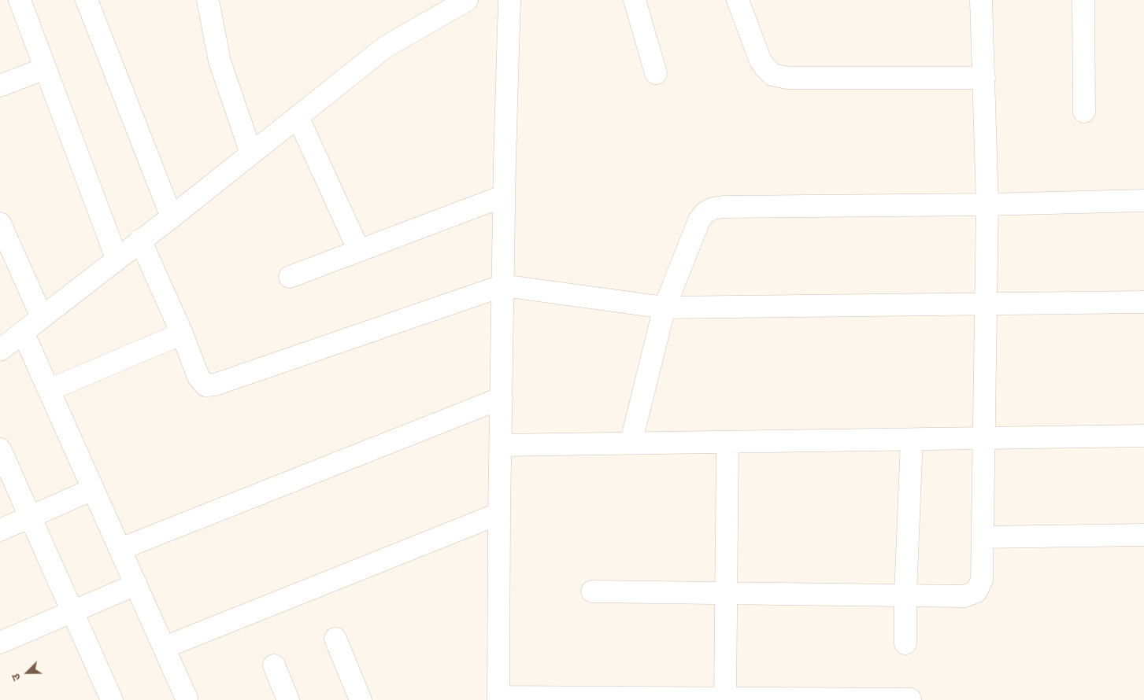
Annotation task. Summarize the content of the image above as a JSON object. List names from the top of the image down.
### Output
{
  "north": "bottom left"
}
